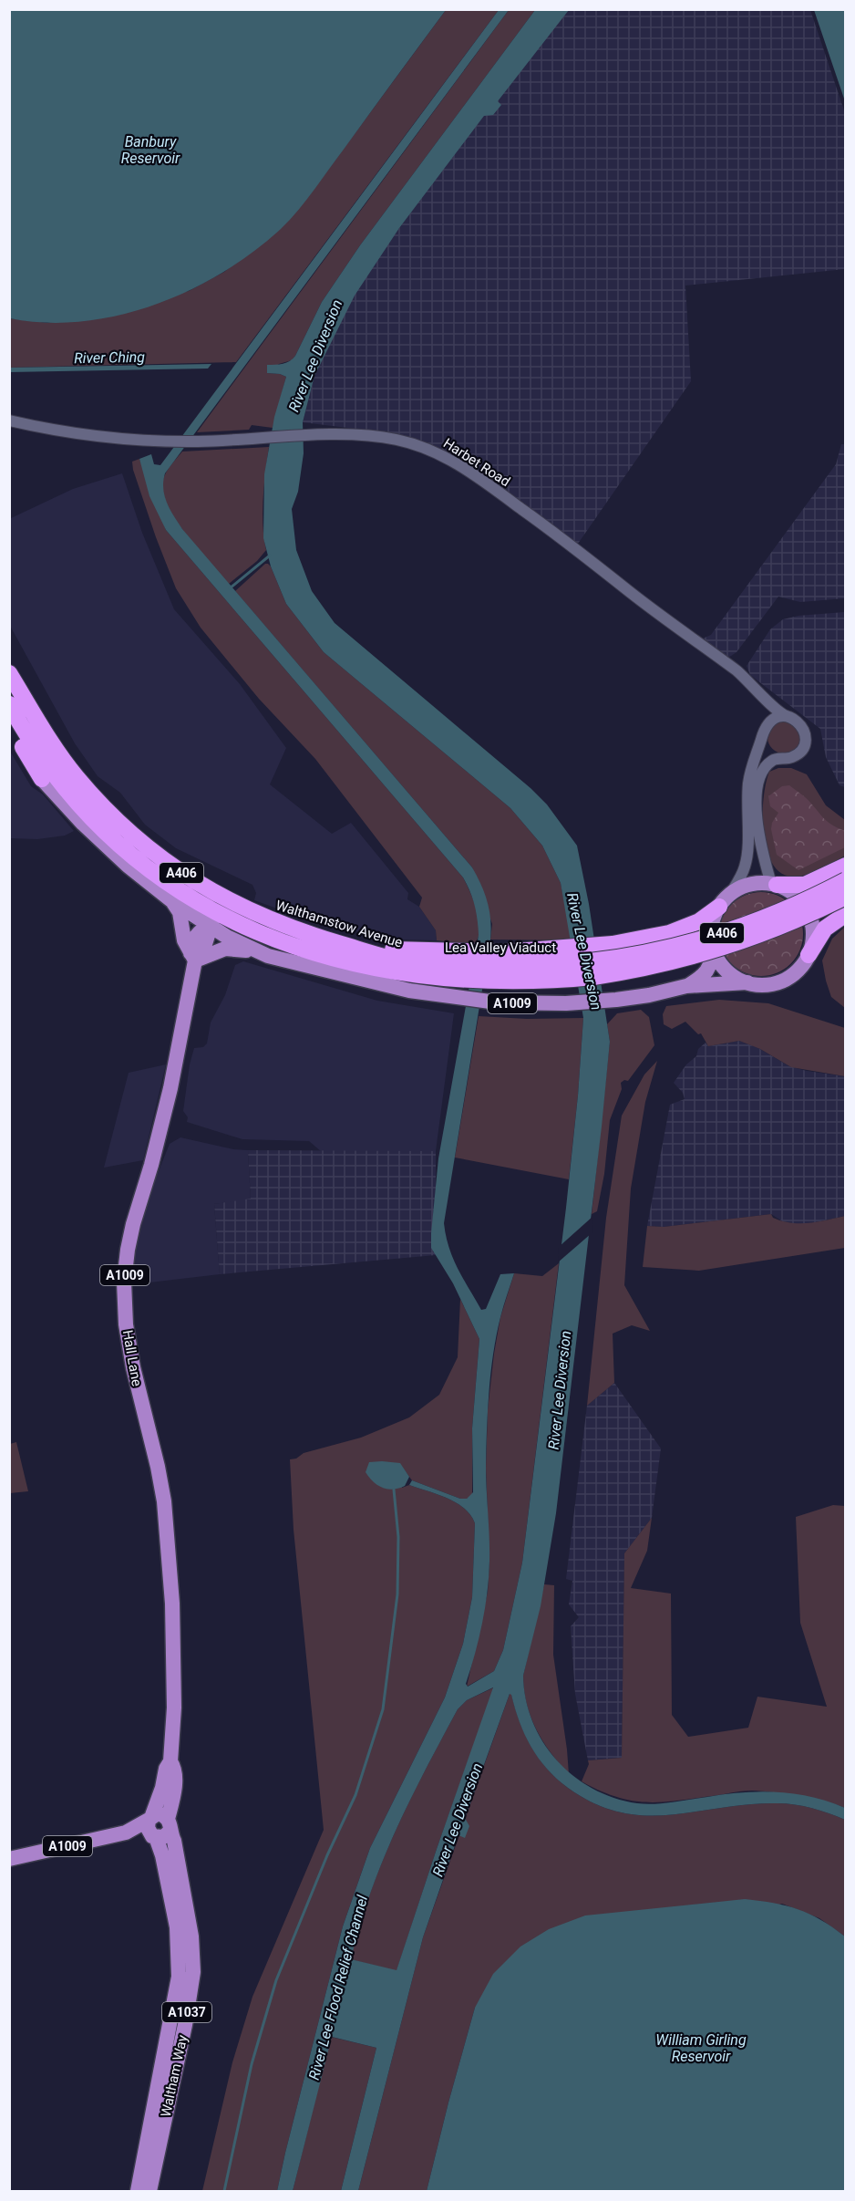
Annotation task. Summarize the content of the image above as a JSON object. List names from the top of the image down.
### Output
{
  "streets": {
    "highway": ["A406", "Walthamstow Avenue", "Lea Valley Viaduct"],
    "main road": [
      "A1009",
      "Hall Lane",
      "A1037",
      "Waltham Way"
    ],
    "street": ["Harbet Road"]
  },
  "crossings": [
    ["A406", "Walthamstow Avenue"],
    ["A406", "Lea Valley Viaduct"],
    ["A406", "A1009"],
    ["Walthamstow Avenue", "Lea Valley Viaduct"],
    ["Walthamstow Avenue", "A1009"],
    ["Lea Valley Viaduct", "A1009"],
    ["A1009", "Hall Lane"],
    ["A1009", "Waltham Way"],
    ["Hall Lane", "Waltham Way"]
  ],
  "water": [
    "Banbury Reservoir",
    "River Lee Diversion",
    "River Ching",
    "River Lee Flood Relief Channel",
    "William Girling Reservoir"
  ]
}
